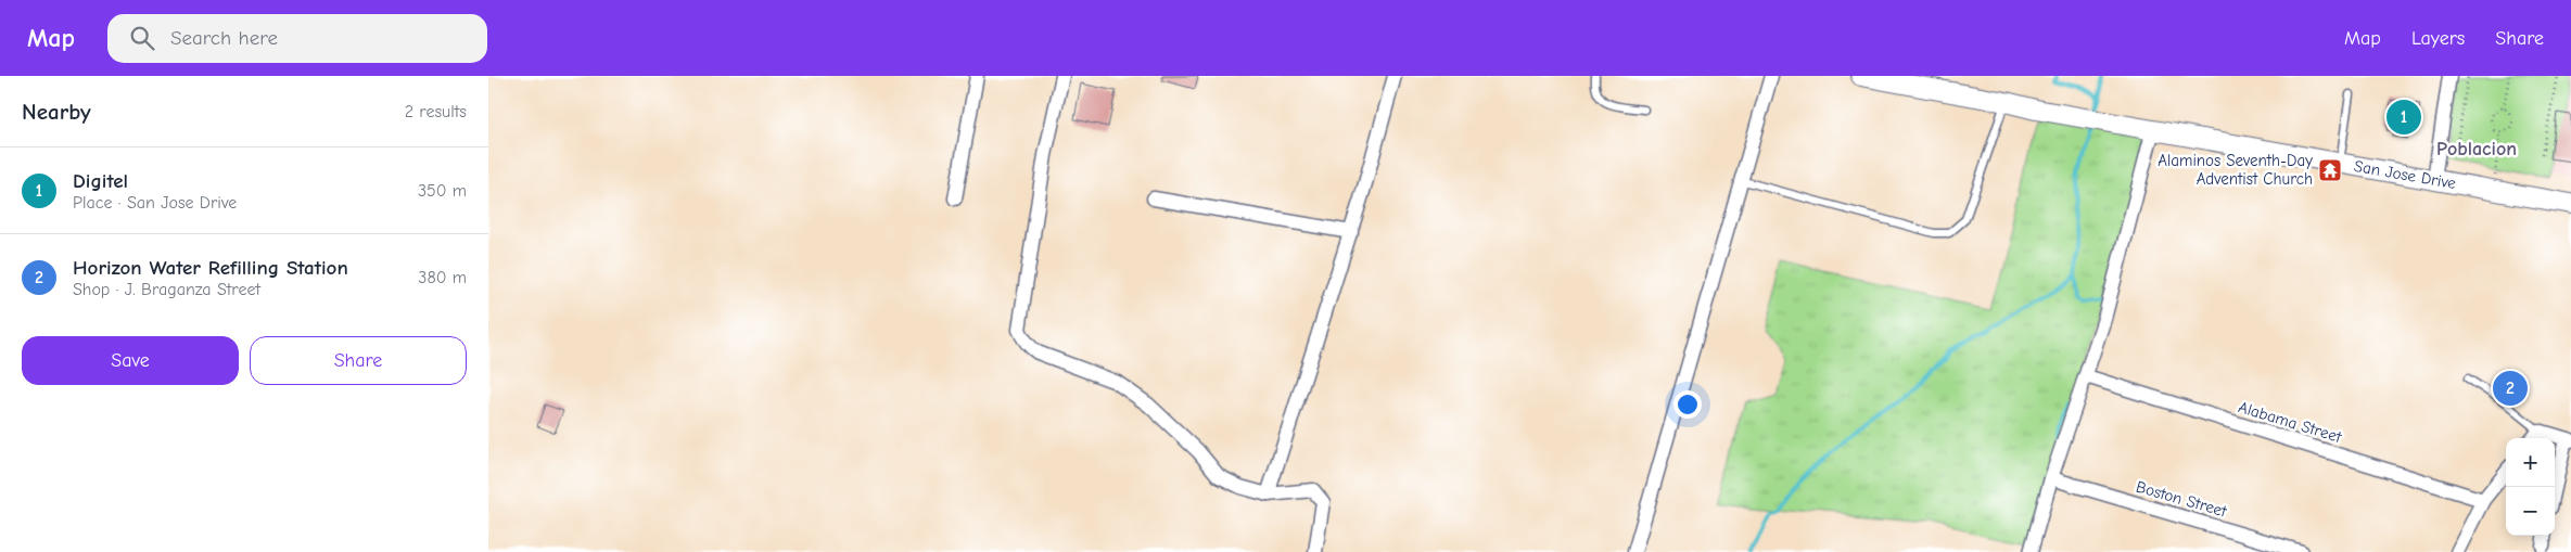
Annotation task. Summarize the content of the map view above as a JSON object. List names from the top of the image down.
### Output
{
  "streets": {
    "street": ["San Jose Drive", "Alabama Street", "Boston Street"]
  },
  "districts": ["Poblacion"],
  "places": {
    "temple": ["Alaminos Seventh-Day Adventist Church"]
  },
  "page": {
    "header": "Map",
    "search": "Search here",
    "nav": ["Map", "Layers", "Share"],
    "heading": ["Nearby", "2 results"],
    "pins": ["1", "2"],
    "list": [
      {
        "mark": "1",
        "name": "Digitel",
        "note": "Place · San Jose Drive",
        "value": "350 m"
      },
      {
        "mark": "2",
        "name": "Horizon Water Refilling Station",
        "note": "Shop · J. Braganza Street",
        "value": "380 m"
      }
    ],
    "buttons": ["Save", "Share"],
    "map_buttons": ["+", "−"]
  }
}
